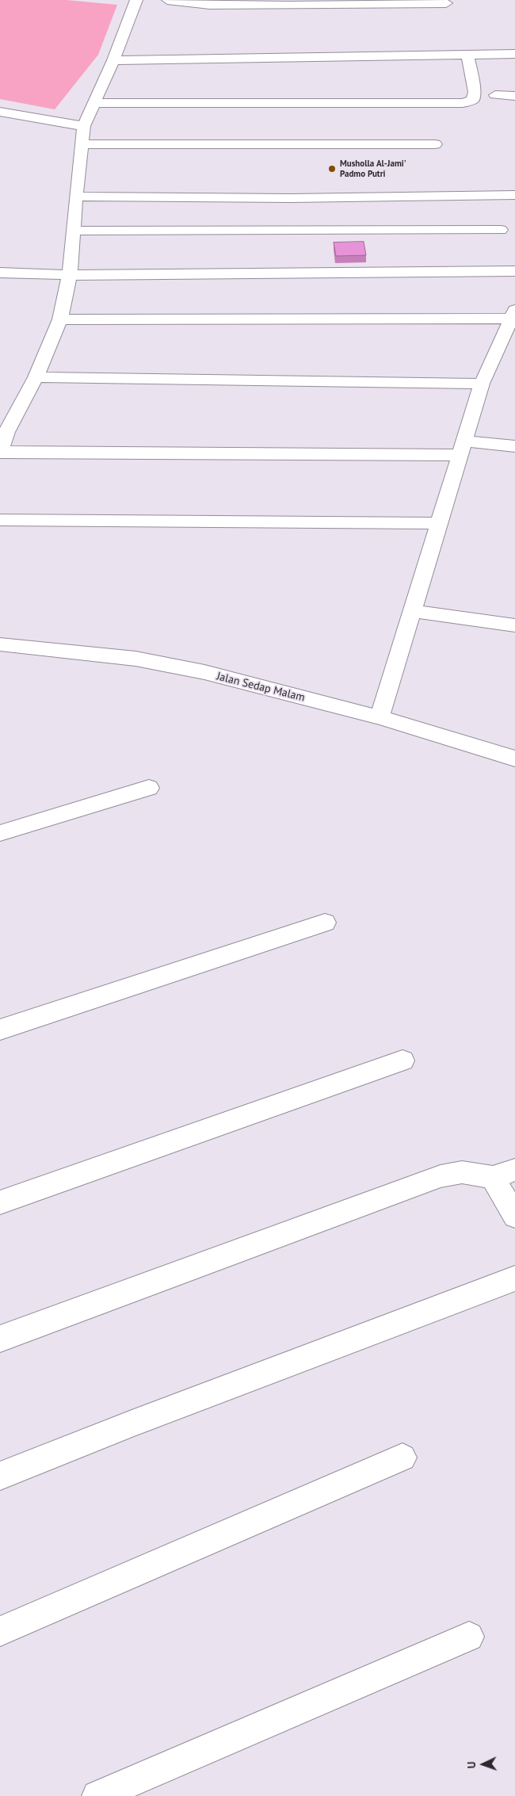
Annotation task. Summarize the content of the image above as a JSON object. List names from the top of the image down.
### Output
{
  "streets": {
    "street": ["Jalan Sedap Malam"]
  },
  "places": ["Musholla Al-Jami' Padmo Putri"],
  "north": "left"
}
